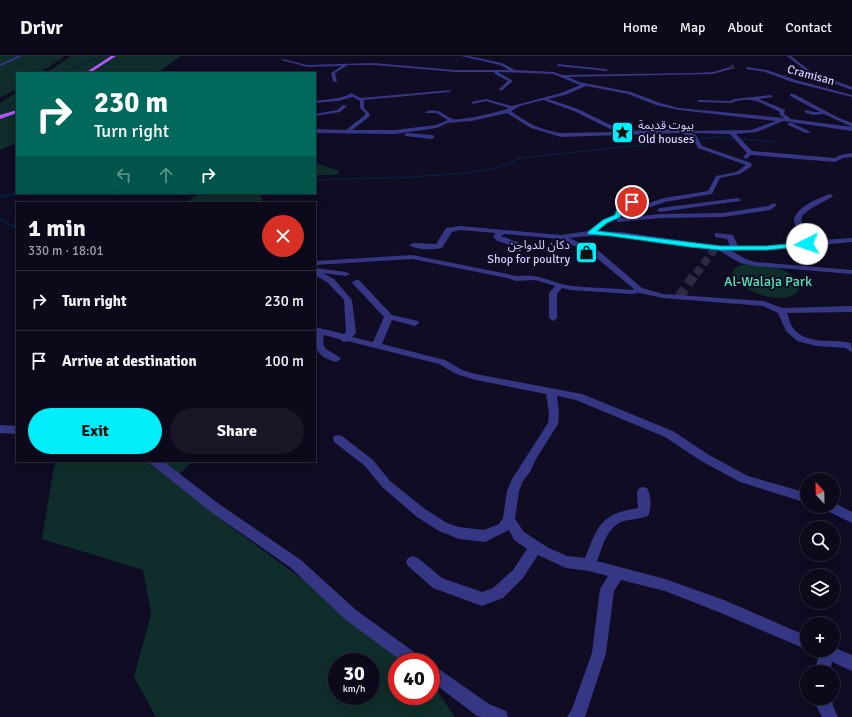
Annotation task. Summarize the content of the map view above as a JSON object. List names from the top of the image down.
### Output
{
  "streets": {
    "street": ["Cramisan"]
  },
  "parks": ["Al-Walaja Park"],
  "places": {
    "place": ["بيوت قديمة Old houses"],
    "shop": ["دكان للدواجن Shop for poultry"]
  },
  "north": "top",
  "page": {
    "header": "Drivr",
    "nav": [
      "Home",
      "Map",
      "About",
      "Contact"
    ],
    "turn": ["230 m", "Turn right"],
    "heading": ["1 min", "330 m · 18:01"],
    "list": [
      {
        "name": "Turn right",
        "value": "230 m"
      },
      {
        "name": "Arrive at destination",
        "value": "100 m"
      }
    ],
    "buttons": ["Exit", "Share"],
    "map_buttons": ["+", "−"],
    "speed": "30 km/h",
    "limit": "40"
  }
}
